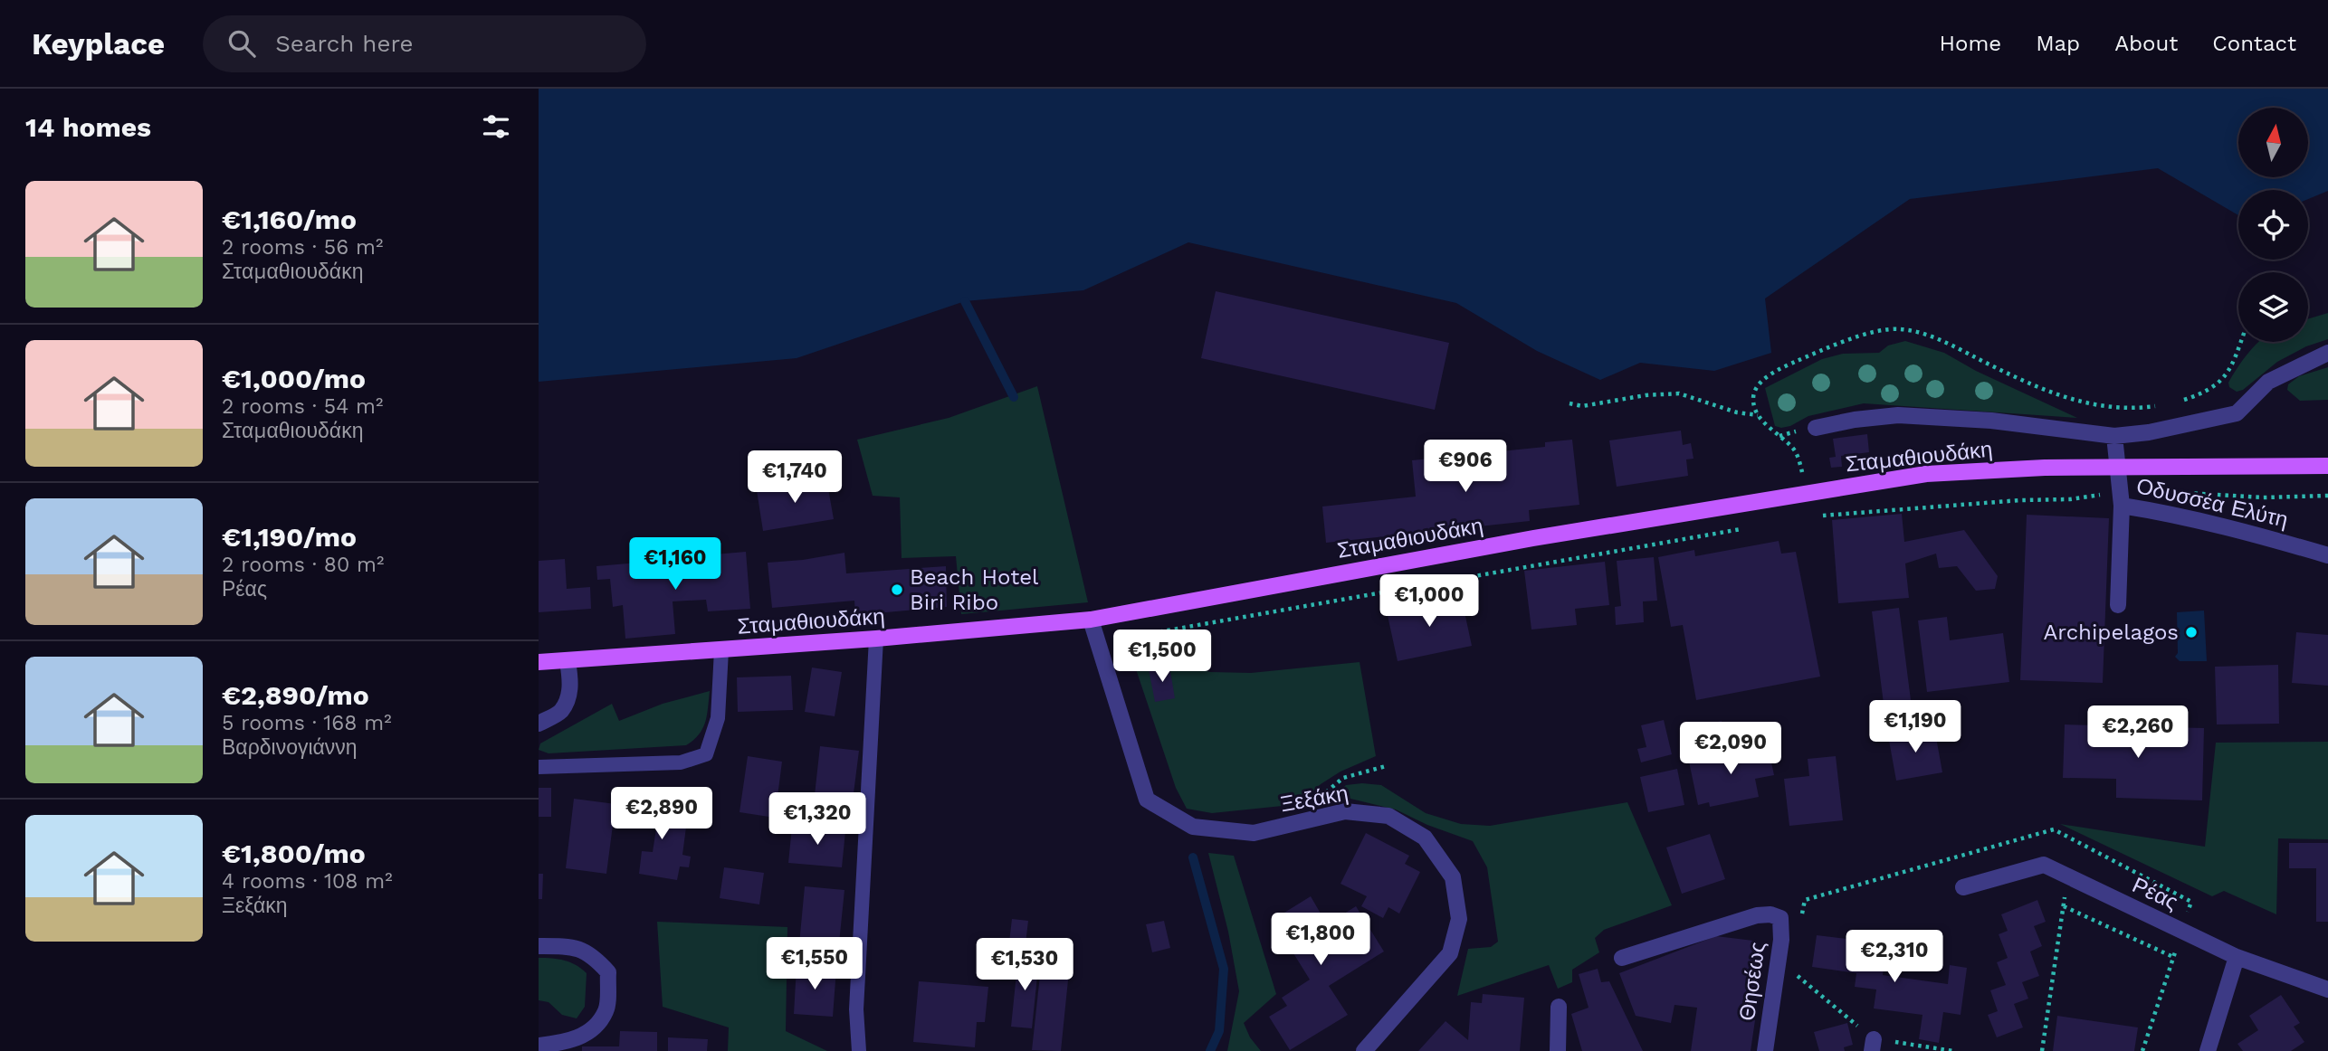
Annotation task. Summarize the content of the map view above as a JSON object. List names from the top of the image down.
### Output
{
  "streets": {
    "main road": ["Σταμαθιουδάκη"],
    "street": [
      "Οδυσσέα Ελύτη",
      "Ξεξάκη",
      "Ρέας",
      "Θησέως"
    ]
  },
  "crossings": [
    ["Σταμαθιουδάκη", "Οδυσσέα Ελύτη"],
    ["Σταμαθιουδάκη", "Ξεξάκη"]
  ],
  "places": ["Beach Hotel Biri Ribo", "Archipelagos"],
  "north": "top",
  "page": {
    "header": "Keyplace",
    "search": "Search here",
    "nav": [
      "Home",
      "Map",
      "About",
      "Contact"
    ],
    "heading": "14 homes",
    "list": [
      {
        "name": "€1,160/mo",
        "note": "2 rooms · 56 m² · Σταμαθιουδάκη"
      },
      {
        "name": "€1,000/mo",
        "note": "2 rooms · 54 m² · Σταμαθιουδάκη"
      },
      {
        "name": "€1,190/mo",
        "note": "2 rooms · 80 m² · Ρέας"
      },
      {
        "name": "€2,890/mo",
        "note": "5 rooms · 168 m² · Βαρδινογιάννη"
      },
      {
        "name": "€1,800/mo",
        "note": "4 rooms · 108 m² · Ξεξάκη"
      }
    ],
    "price": [
      "€906",
      "€1,740",
      "€1,160",
      "€1,000",
      "€1,500",
      "€1,190",
      "€2,260",
      "€2,090",
      "€2,890",
      "€1,320",
      "€1,800",
      "€2,310",
      "€1,550",
      "€1,530"
    ]
  }
}
